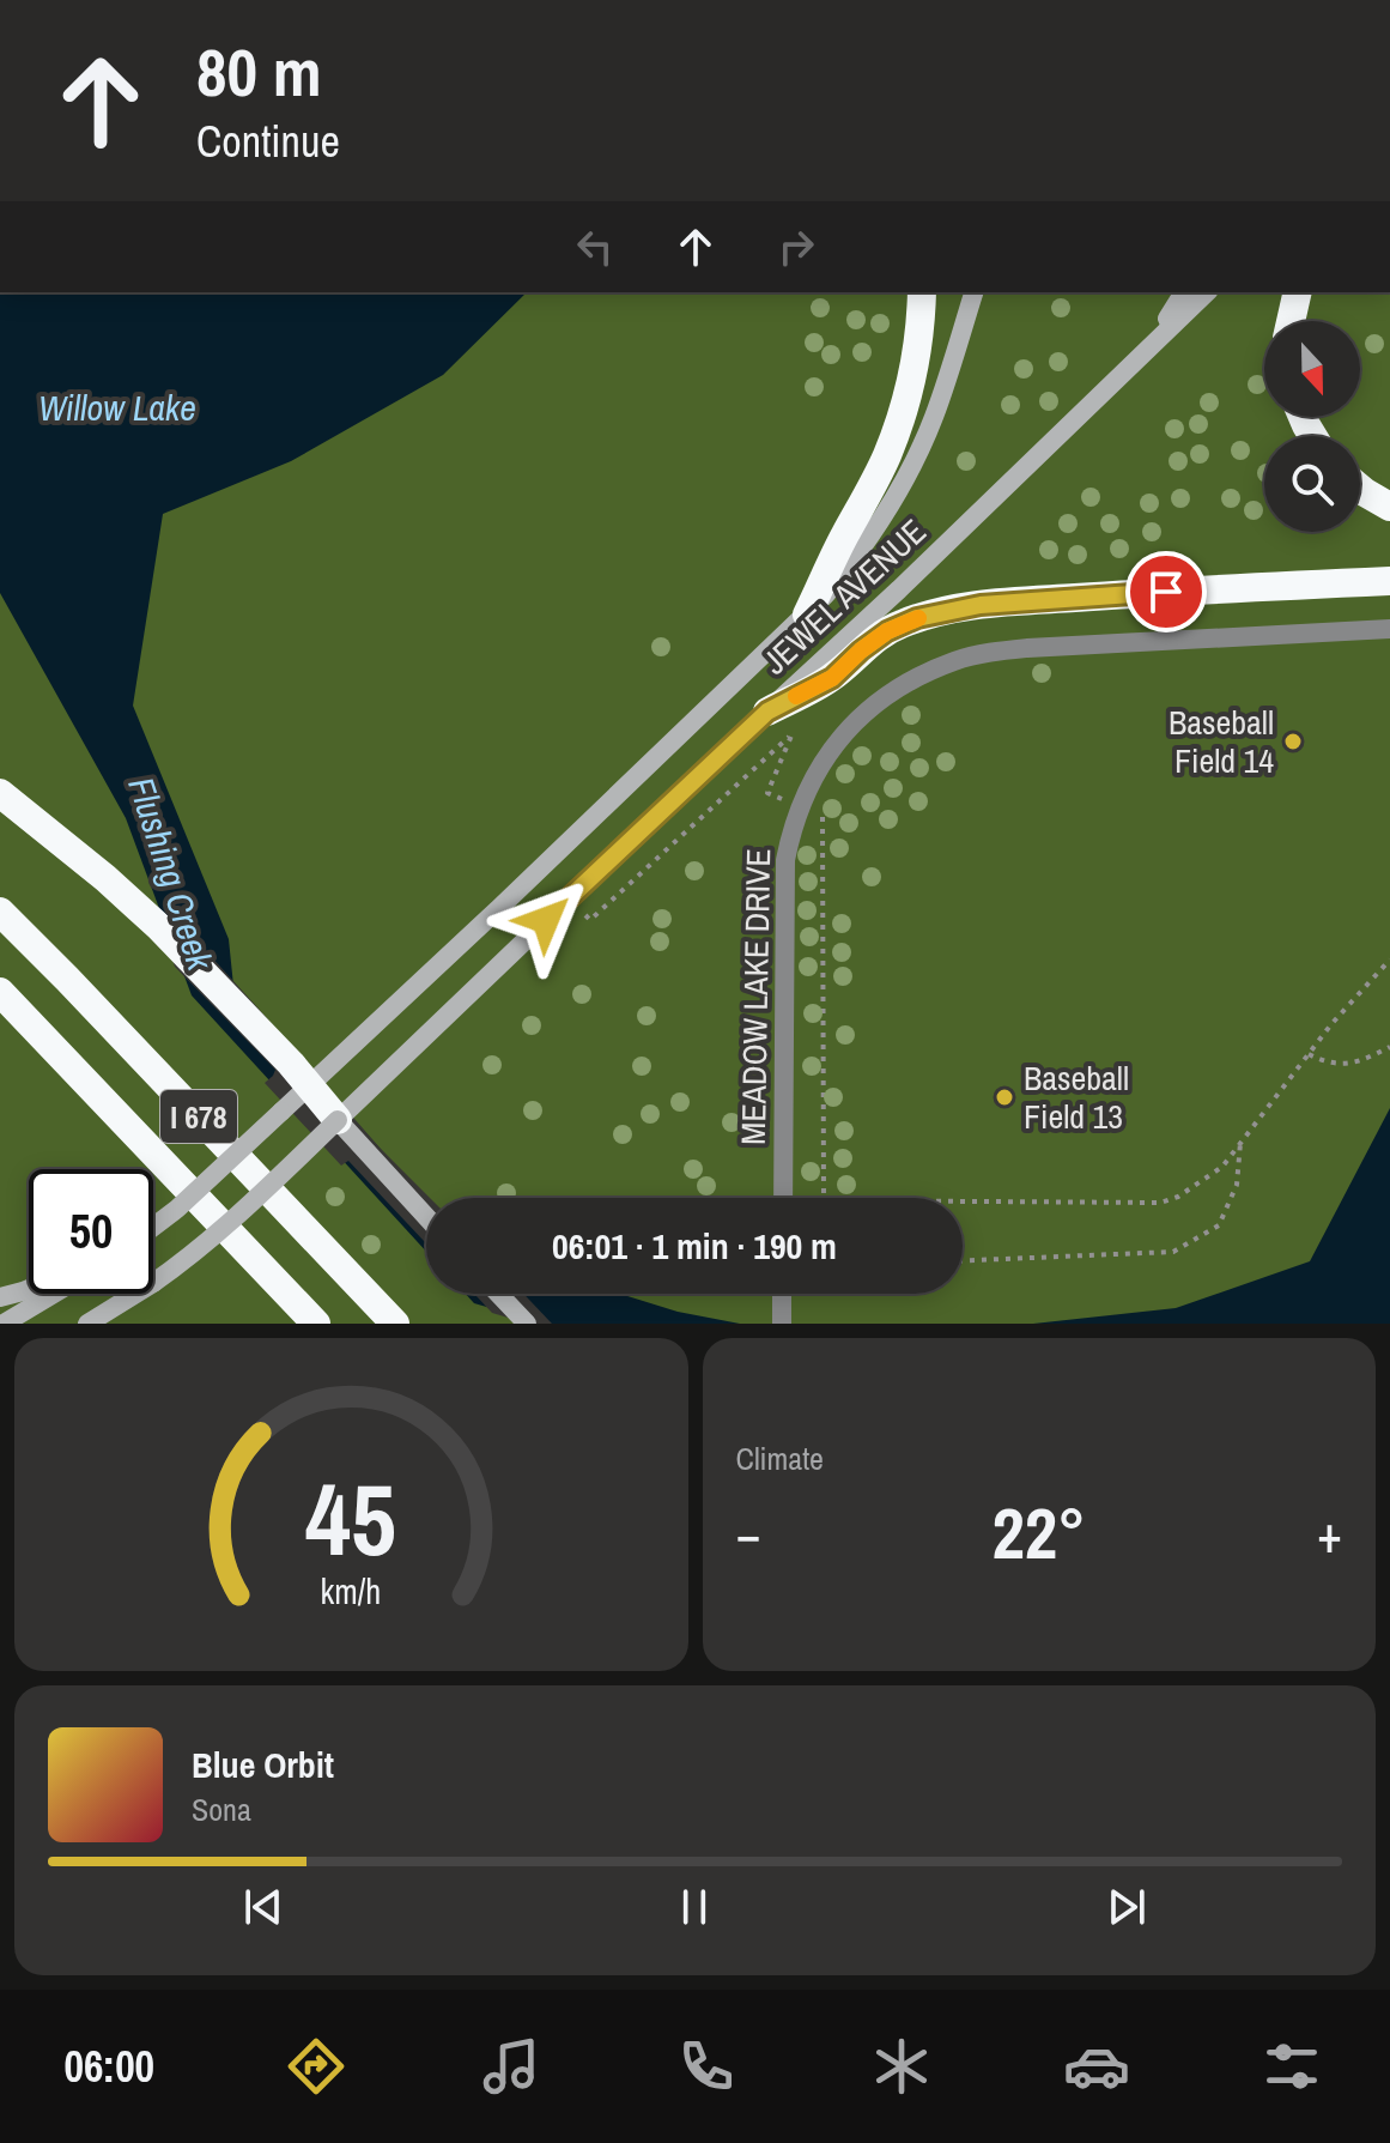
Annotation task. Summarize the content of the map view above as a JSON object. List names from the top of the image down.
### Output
{
  "streets": {
    "highway": ["I 678"],
    "main road": ["JEWEL AVENUE"],
    "street": ["MEADOW LAKE DRIVE"]
  },
  "water": ["Willow Lake", "Flushing Creek"],
  "places": ["Baseball Field 14", "Baseball Field 13"],
  "north": "bottom",
  "page": {
    "turn": ["80 m", "Continue"],
    "limit": "50",
    "trip": "06:01 · 1 min · 190 m",
    "tile": "Climate",
    "heat": ["−", "22°", "+"],
    "song": ["Blue Orbit", "Sona"],
    "tabs": "06:00",
    "gauge": ["45", "km/h"]
  }
}
